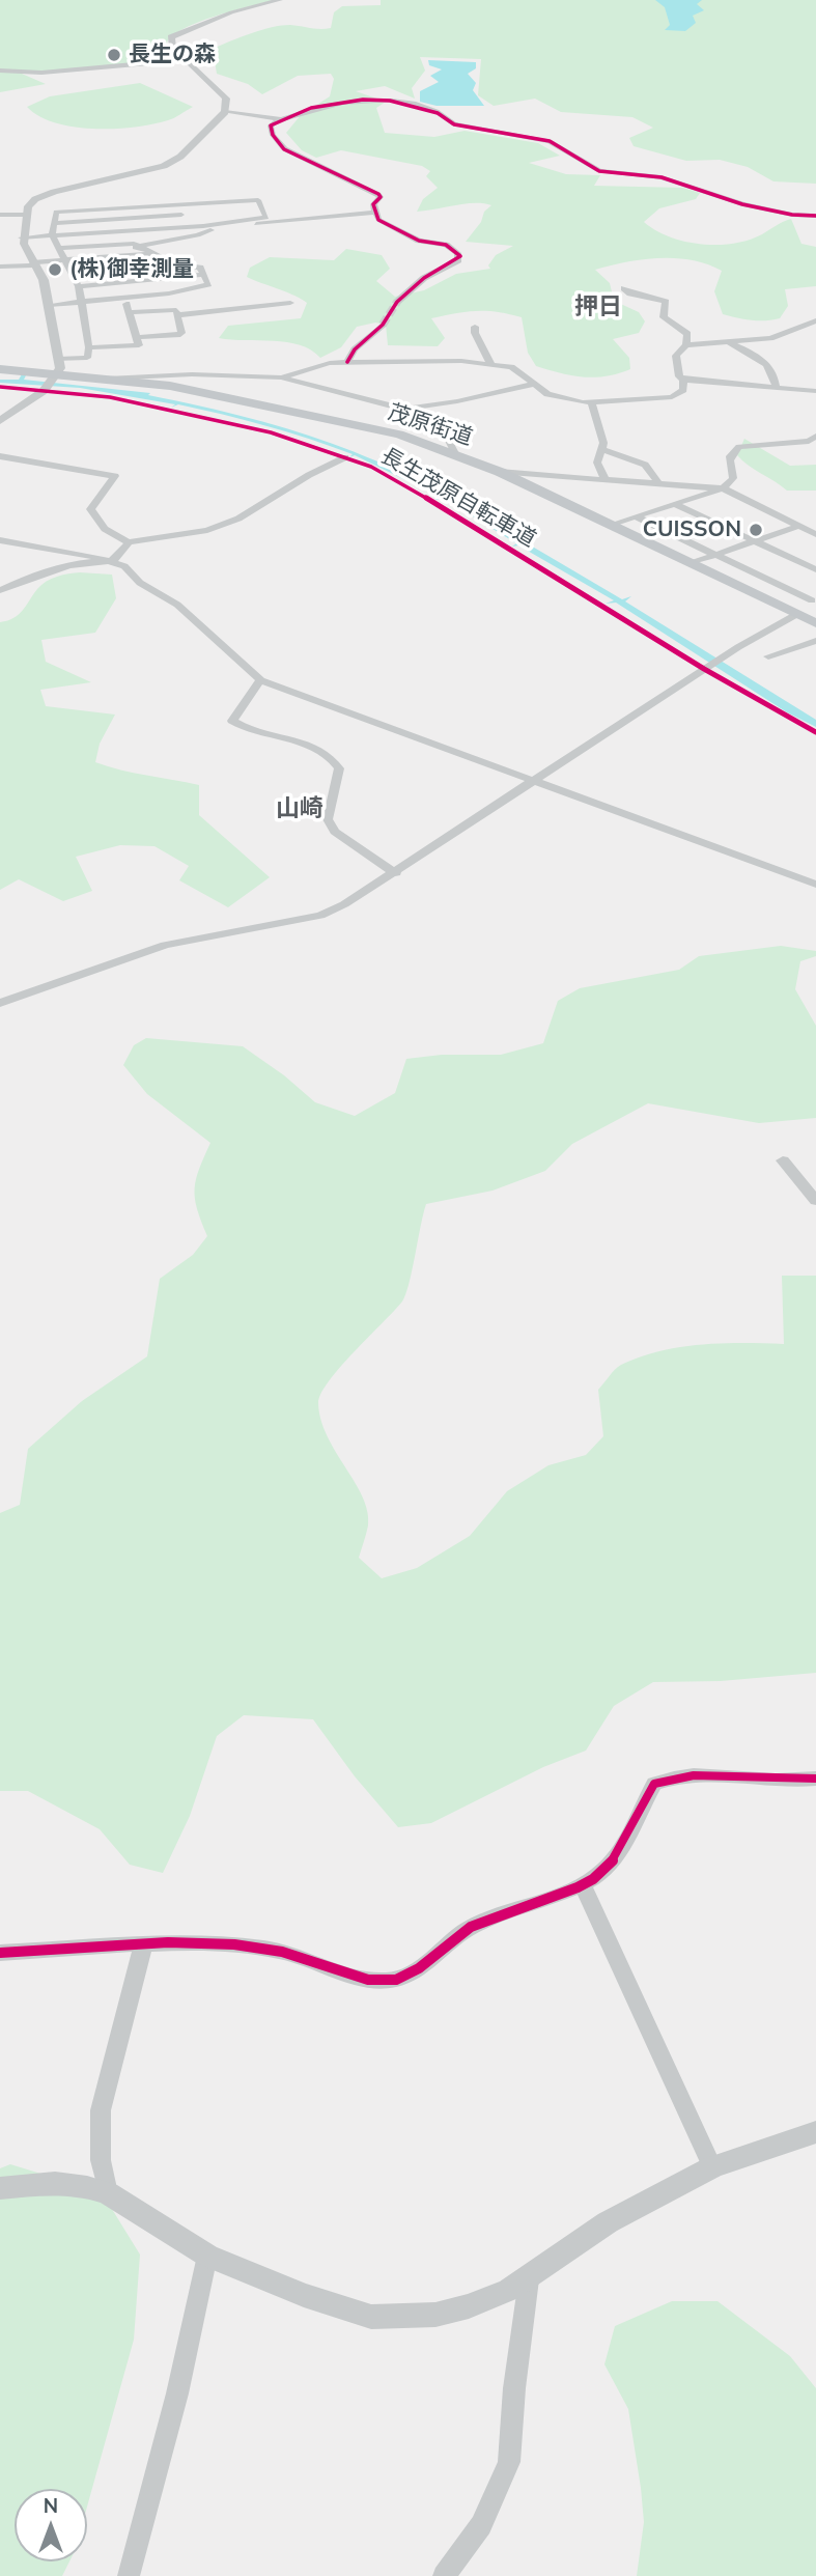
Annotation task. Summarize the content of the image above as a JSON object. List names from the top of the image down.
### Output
{
  "streets": {
    "main road": ["茂原街道"],
    "cycle path": ["長生茂原自転車道"]
  },
  "districts": ["押日", "山崎"],
  "places": ["長生の森", "(株)御幸測量", "CUISSON"],
  "north": "top"
}
